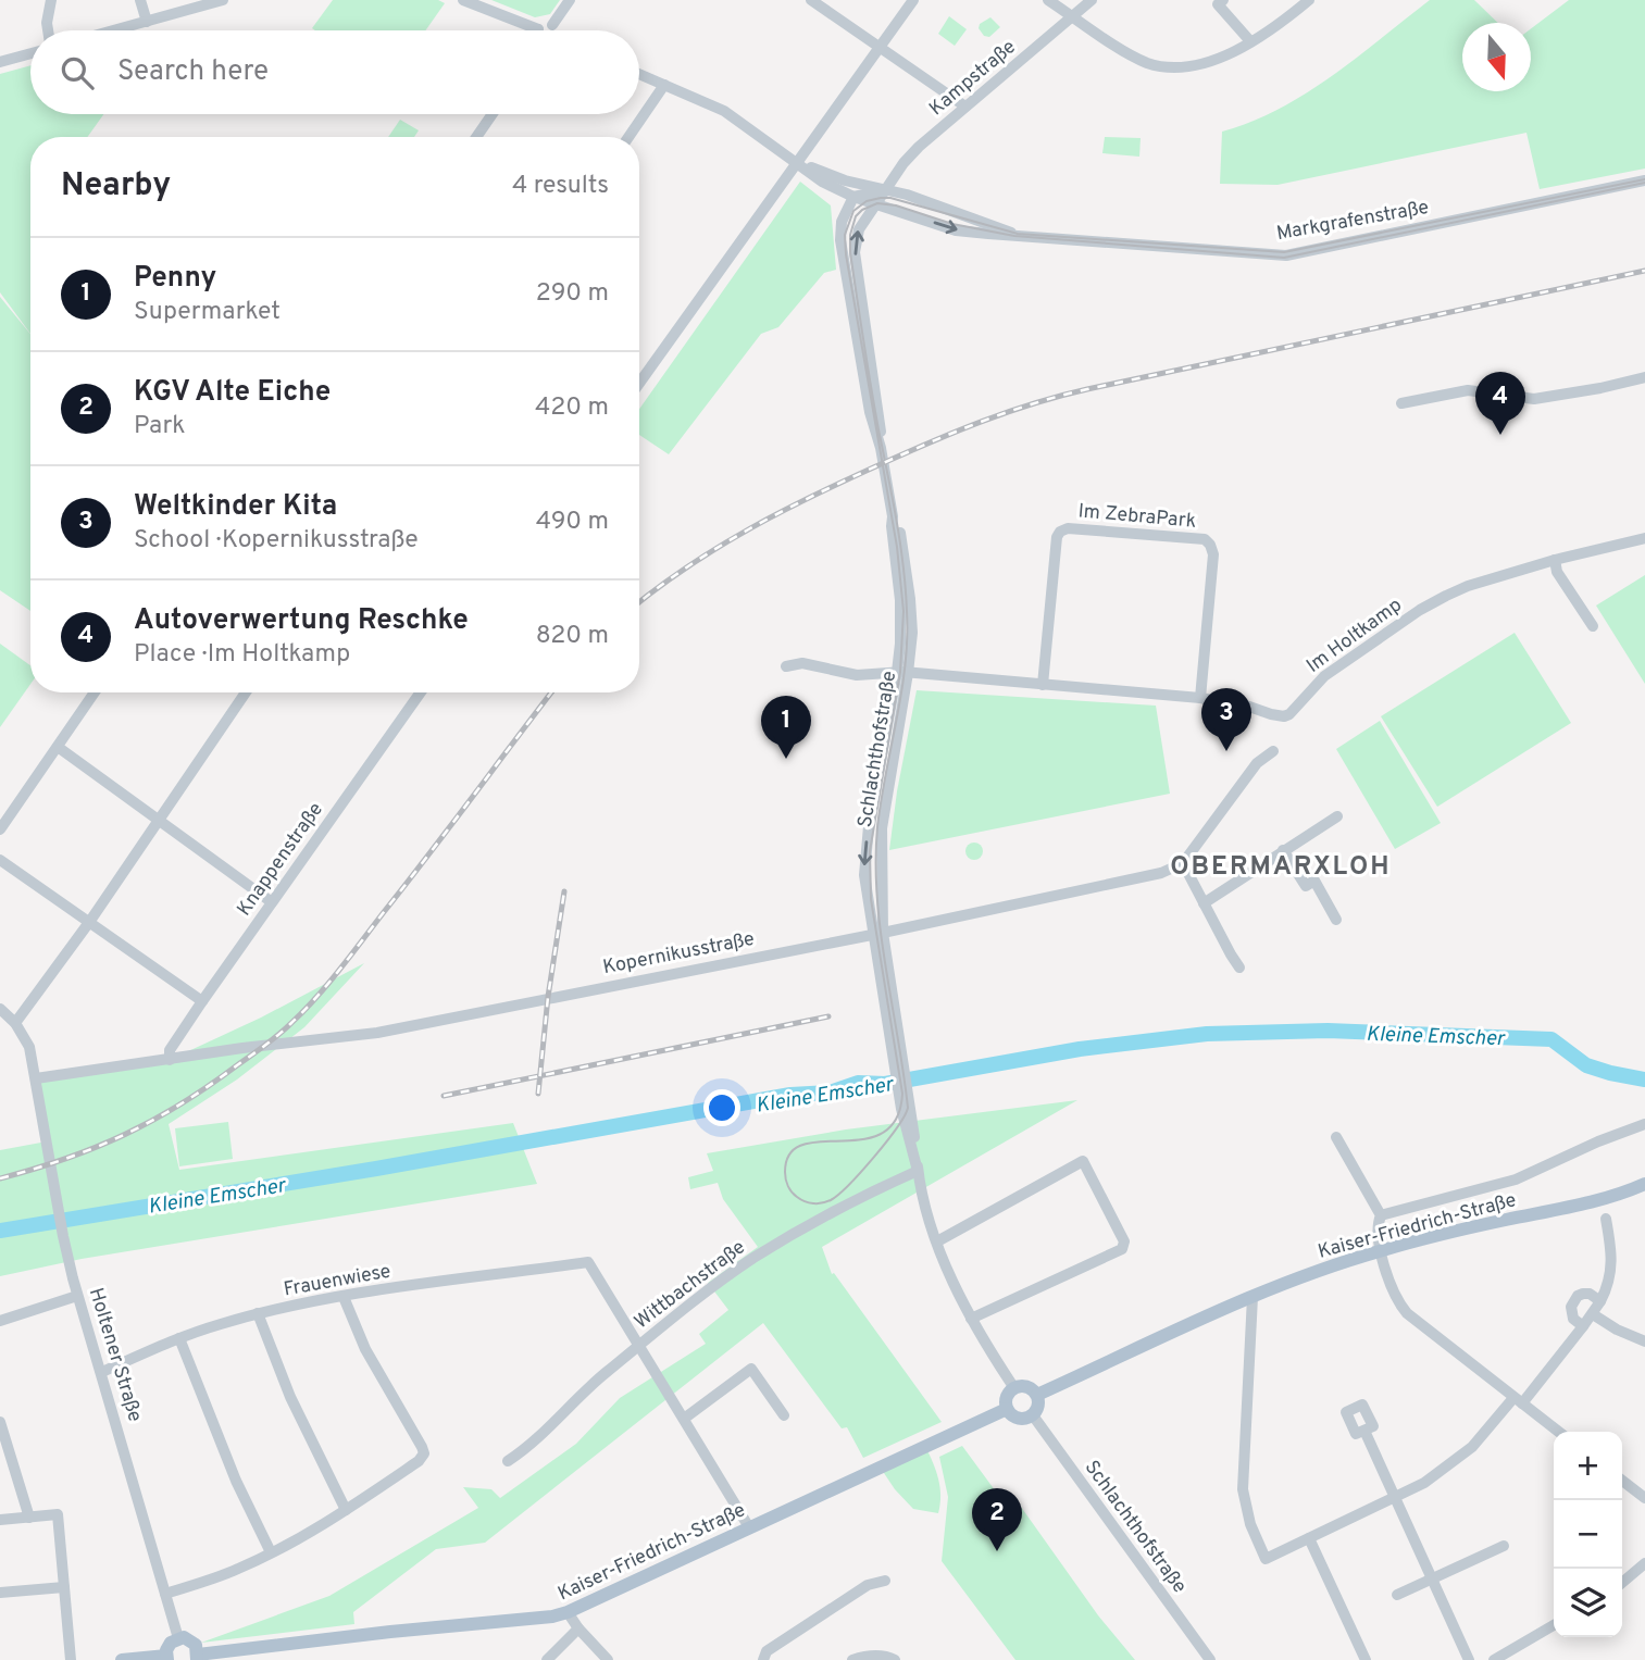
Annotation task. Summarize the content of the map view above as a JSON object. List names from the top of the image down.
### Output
{
  "streets": {
    "main road": ["Kaiser-Friedrich-Straße"],
    "street": [
      "Kampstraße",
      "Markgrafenstraße",
      "Im ZebraPark",
      "Im Holtkamp",
      "Schlachthofstraße",
      "Knappenstraße",
      "Kopernikusstraße",
      "Frauenwiese",
      "Wittbachstraße",
      "Holtener Straße"
    ]
  },
  "crossings": [
    ["Kampstraße", "Markgrafenstraße"],
    ["Kampstraße", "Schlachthofstraße"],
    ["Markgrafenstraße", "Schlachthofstraße"],
    ["Im ZebraPark", "Im Holtkamp"],
    ["Im Holtkamp", "Schlachthofstraße"],
    ["Schlachthofstraße", "Kopernikusstraße"],
    ["Schlachthofstraße", "Kaiser-Friedrich-Straße"],
    ["Schlachthofstraße", "Wittbachstraße"],
    ["Knappenstraße", "Kopernikusstraße"],
    ["Kopernikusstraße", "Holtener Straße"],
    ["Frauenwiese", "Wittbachstraße"],
    ["Frauenwiese", "Holtener Straße"]
  ],
  "districts": ["OBERMARXLOH"],
  "water": ["Kleine Emscher"],
  "north": "bottom",
  "page": {
    "search": "Search here",
    "heading": ["Nearby", "4 results"],
    "list": [
      {
        "mark": "1",
        "name": "Penny",
        "note": "Supermarket",
        "value": "290 m"
      },
      {
        "mark": "2",
        "name": "KGV Alte Eiche",
        "note": "Park",
        "value": "420 m"
      },
      {
        "mark": "3",
        "name": "Weltkinder Kita",
        "note": "School · Kopernikusstraße",
        "value": "490 m"
      },
      {
        "mark": "4",
        "name": "Autoverwertung Reschke",
        "note": "Place · Im Holtkamp",
        "value": "820 m"
      }
    ],
    "pins": [
      "4",
      "3",
      "1",
      "2"
    ],
    "map_buttons": ["+", "−"]
  }
}
